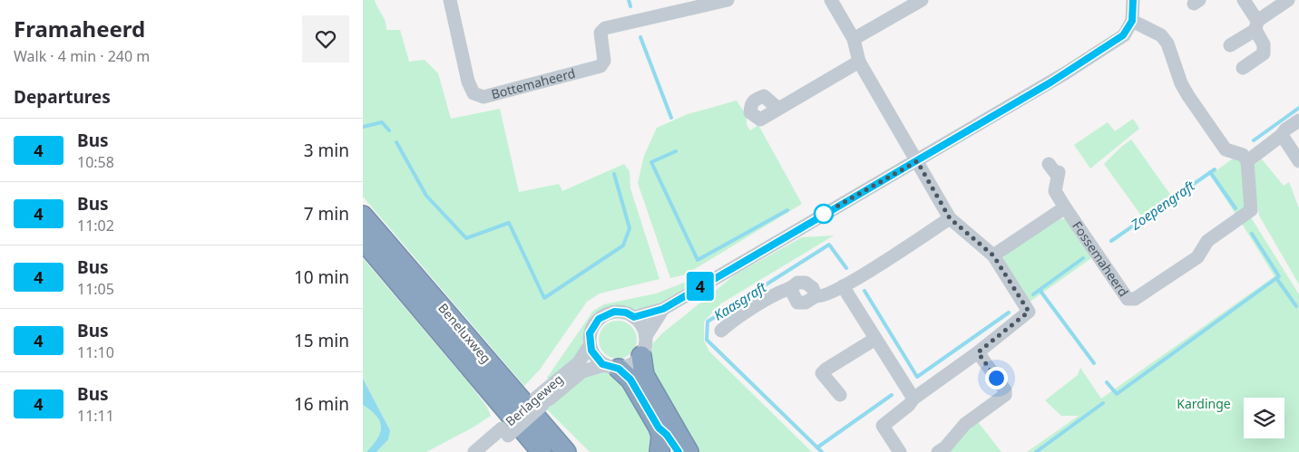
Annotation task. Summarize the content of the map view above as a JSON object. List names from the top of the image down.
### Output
{
  "streets": {
    "highway": ["Beneluxweg"],
    "street": ["Bottemaheerd", "Fossemaheerd", "Berlageweg"]
  },
  "water": ["Zoepengraft", "Kaasgraft"],
  "parks": ["Kardinge"],
  "lines": ["bus line 4"],
  "page": {
    "heading": [
      ["Framaheerd", "Walk · 4 min · 240 m"],
      "Departures"
    ],
    "on_map": "4",
    "list": [
      {
        "mark": "4",
        "name": "Bus",
        "note": "10:58",
        "value": "3 min"
      },
      {
        "mark": "4",
        "name": "Bus",
        "note": "11:02",
        "value": "7 min"
      },
      {
        "mark": "4",
        "name": "Bus",
        "note": "11:05",
        "value": "10 min"
      },
      {
        "mark": "4",
        "name": "Bus",
        "note": "11:10",
        "value": "15 min"
      },
      {
        "mark": "4",
        "name": "Bus",
        "note": "11:11",
        "value": "16 min"
      }
    ]
  }
}
